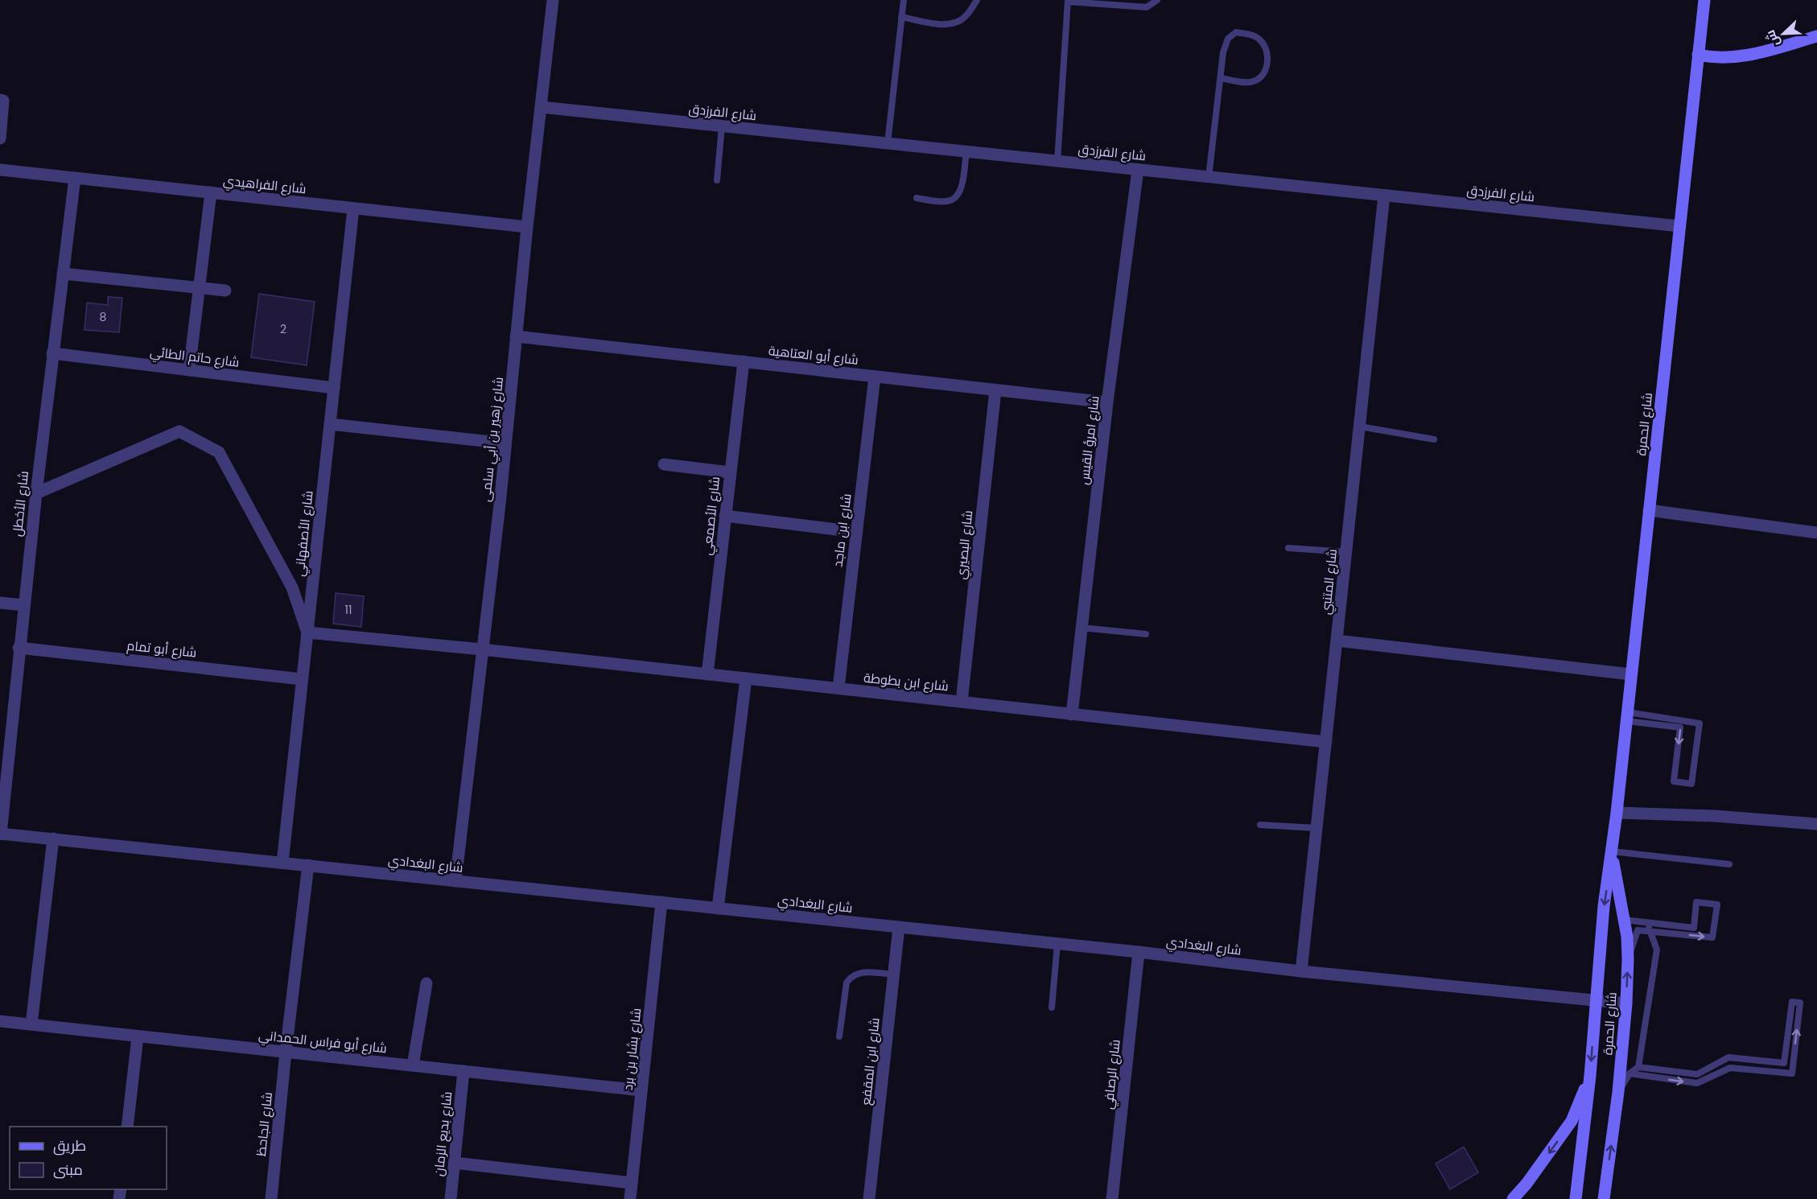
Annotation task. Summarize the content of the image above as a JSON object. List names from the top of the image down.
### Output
{
  "streets": {
    "street": [
      "شارع الفرزدق",
      "شارع الفراهيدي",
      "شارع أبو العتاهية",
      "شارع حاتم الطائي",
      "شارع الحمرة",
      "شارع زهير بن أبي سلمى",
      "شارع امرؤ القيس",
      "شارع الأخطل",
      "شارع الأصمعي",
      "شارع ابن ماجد",
      "شارع الأصفهاني",
      "شارع البصيري",
      "شارع المتنبي",
      "شارع أبو تمام",
      "شارع ابن بطوطة",
      "شارع البغدادي",
      "شارع أبو فراس الحمداني",
      "شارع بشار بن برد",
      "شارع ابن المقفع",
      "شارع الرصافي",
      "شارع الجاحظ",
      "شارع بديع الزمان"
    ]
  },
  "crossings": [
    ["شارع الفرزدق", "شارع الحمرة"],
    ["شارع الفرزدق", "شارع زهير بن أبي سلمى"],
    ["شارع الفرزدق", "شارع امرؤ القيس"],
    ["شارع الفرزدق", "شارع المتنبي"],
    ["شارع الفراهيدي", "شارع زهير بن أبي سلمى"],
    ["شارع الفراهيدي", "شارع الأخطل"],
    ["شارع الفراهيدي", "شارع الأصفهاني"],
    ["شارع أبو العتاهية", "شارع زهير بن أبي سلمى"],
    ["شارع أبو العتاهية", "شارع امرؤ القيس"],
    ["شارع أبو العتاهية", "شارع الأصمعي"],
    ["شارع أبو العتاهية", "شارع ابن ماجد"],
    ["شارع أبو العتاهية", "شارع البصيري"],
    ["شارع حاتم الطائي", "شارع الأخطل"],
    ["شارع حاتم الطائي", "شارع الأصفهاني"],
    ["شارع الحمرة", "شارع البغدادي"],
    ["شارع زهير بن أبي سلمى", "شارع ابن بطوطة"],
    ["شارع زهير بن أبي سلمى", "شارع البغدادي"],
    ["شارع امرؤ القيس", "شارع ابن بطوطة"],
    ["شارع الأخطل", "شارع أبو تمام"],
    ["شارع الأخطل", "شارع البغدادي"],
    ["شارع الأصمعي", "شارع ابن بطوطة"],
    ["شارع ابن ماجد", "شارع ابن بطوطة"],
    ["شارع الأصفهاني", "شارع أبو تمام"],
    ["شارع الأصفهاني", "شارع ابن بطوطة"],
    ["شارع الأصفهاني", "شارع البغدادي"],
    ["شارع البصيري", "شارع ابن بطوطة"],
    ["شارع المتنبي", "شارع ابن بطوطة"],
    ["شارع المتنبي", "شارع البغدادي"],
    ["شارع البغدادي", "شارع بشار بن برد"],
    ["شارع البغدادي", "شارع ابن المقفع"],
    ["شارع البغدادي", "شارع الرصافي"],
    ["شارع البغدادي", "شارع الجاحظ"],
    ["شارع أبو فراس الحمداني", "شارع بشار بن برد"],
    ["شارع أبو فراس الحمداني", "شارع الجاحظ"],
    ["شارع أبو فراس الحمداني", "شارع بديع الزمان"]
  ],
  "house_numbers": ["8", "2", "11"],
  "legend": ["طريق", "مبنى"],
  "north": "bottom left"
}
